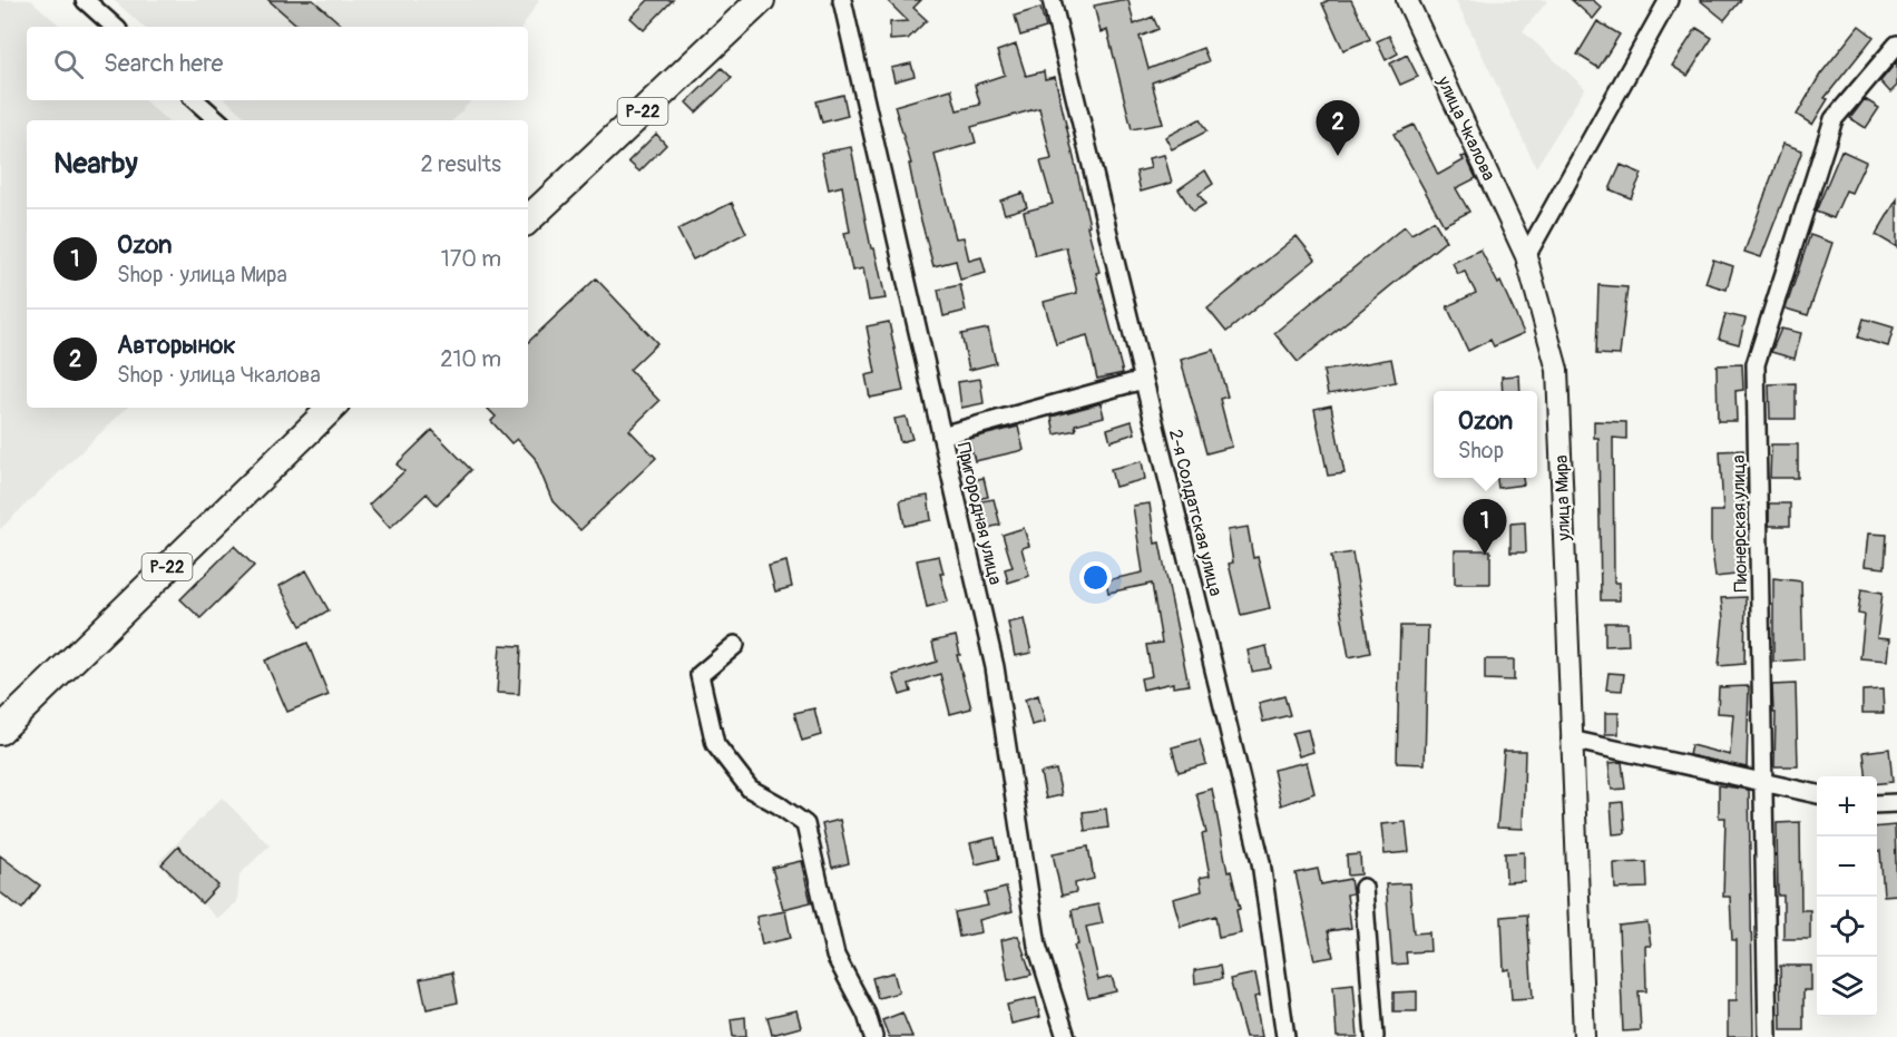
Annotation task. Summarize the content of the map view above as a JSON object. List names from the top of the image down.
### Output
{
  "streets": {
    "highway": ["Р-22"],
    "street": [
      "улица Чкалова",
      "улица Мира",
      "2-я Солдатская улица",
      "Пригородная улица",
      "Пионерская улица"
    ]
  },
  "crossings": [
    ["улица Чкалова", "улица Мира"]
  ],
  "page": {
    "search": "Search here",
    "pins": ["2", "1"],
    "heading": ["Nearby", "2 results"],
    "list": [
      {
        "mark": "1",
        "name": "Ozon",
        "note": "Shop · улица Мира",
        "value": "170 m"
      },
      {
        "mark": "2",
        "name": "Авторынок",
        "note": "Shop · улица Чкалова",
        "value": "210 m"
      }
    ],
    "popup": ["Ozon", "Shop"],
    "map_buttons": ["+", "−"]
  }
}
